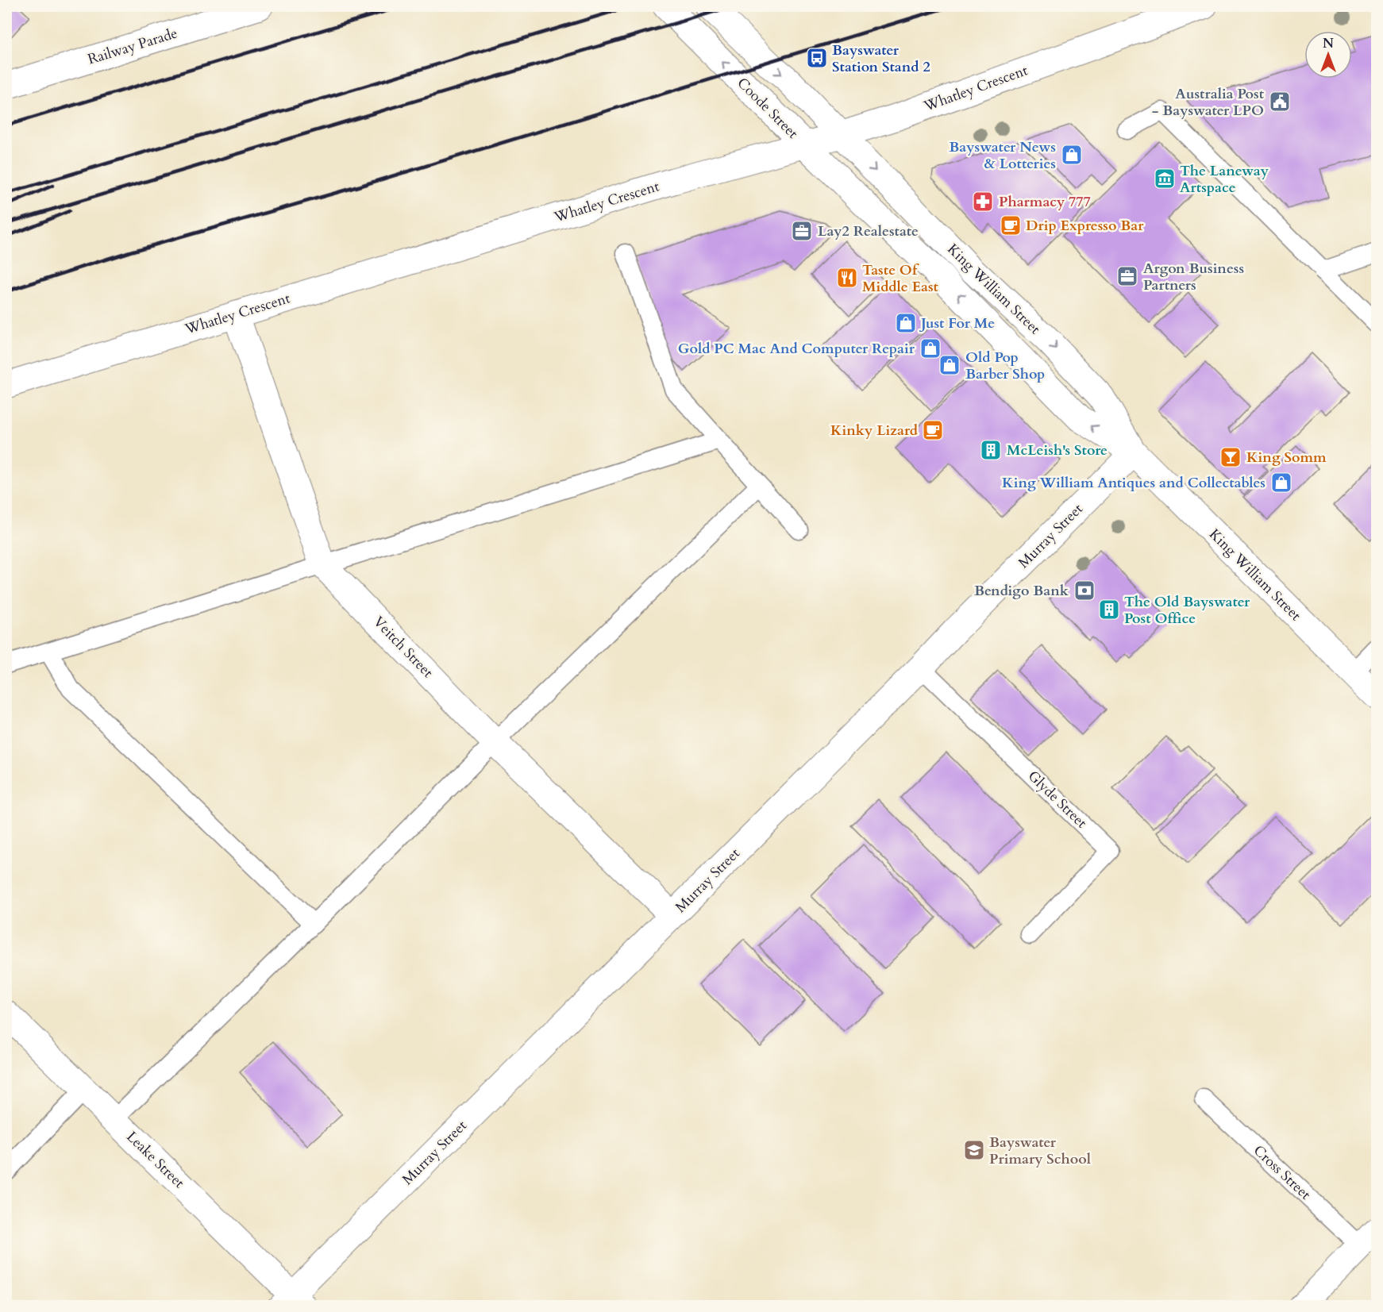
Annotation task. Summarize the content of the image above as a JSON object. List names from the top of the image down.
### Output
{
  "streets": {
    "main road": [
      "Railway Parade",
      "Whatley Crescent",
      "Coode Street",
      "King William Street",
      "Murray Street",
      "Veitch Street",
      "Leake Street"
    ],
    "lane": ["Glyde Street", "Cross Street"]
  },
  "crossings": [
    ["Whatley Crescent", "Coode Street"],
    ["Whatley Crescent", "King William Street"],
    ["Whatley Crescent", "Veitch Street"],
    ["Coode Street", "King William Street"],
    ["King William Street", "Murray Street"],
    ["Murray Street", "Veitch Street"],
    ["Murray Street", "Glyde Street"],
    ["Murray Street", "Leake Street"]
  ],
  "places": {
    "bus stop": ["Bayswater Station Stand 2"],
    "public building": ["Australia Post - Bayswater LPO"],
    "shop": [
      "Bayswater News & Lotteries",
      "Just For Me",
      "Gold PC Mac And Computer Repair",
      "Old Pop Barber Shop",
      "King William Antiques and Collectables"
    ],
    "museum": ["The Laneway Artspace"],
    "pharmacy": ["Pharmacy 777"],
    "cafe": ["Drip Expresso Bar", "Kinky Lizard"],
    "office": ["Lay2 Realestate", "Argon Business Partners"],
    "restaurant": ["Taste Of Middle East"],
    "building": ["McLeish's Store", "The Old Bayswater Post Office"],
    "bar": ["King Somm"],
    "bank": ["Bendigo Bank"],
    "school or university": ["Bayswater Primary School"]
  },
  "north": "top"
}
